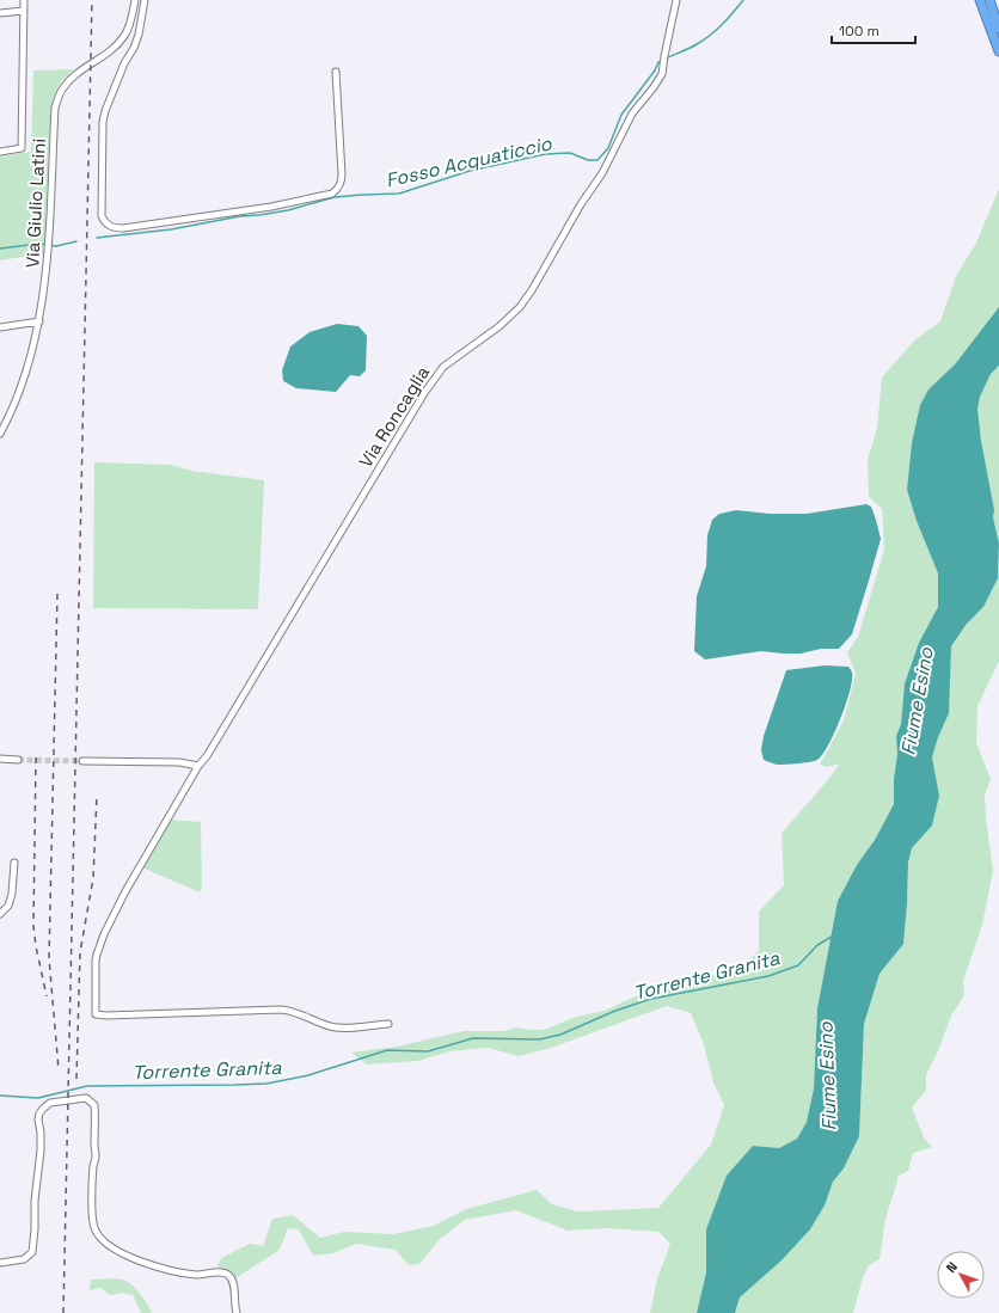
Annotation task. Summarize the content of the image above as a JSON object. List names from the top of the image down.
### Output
{
  "streets": {
    "street": ["Via Giulio Latini", "Via Roncaglia"]
  },
  "water": ["Fosso Acquaticcio", "Fiume Esino", "Torrente Granita"],
  "scale_bar": "100 m",
  "north": "top left"
}
